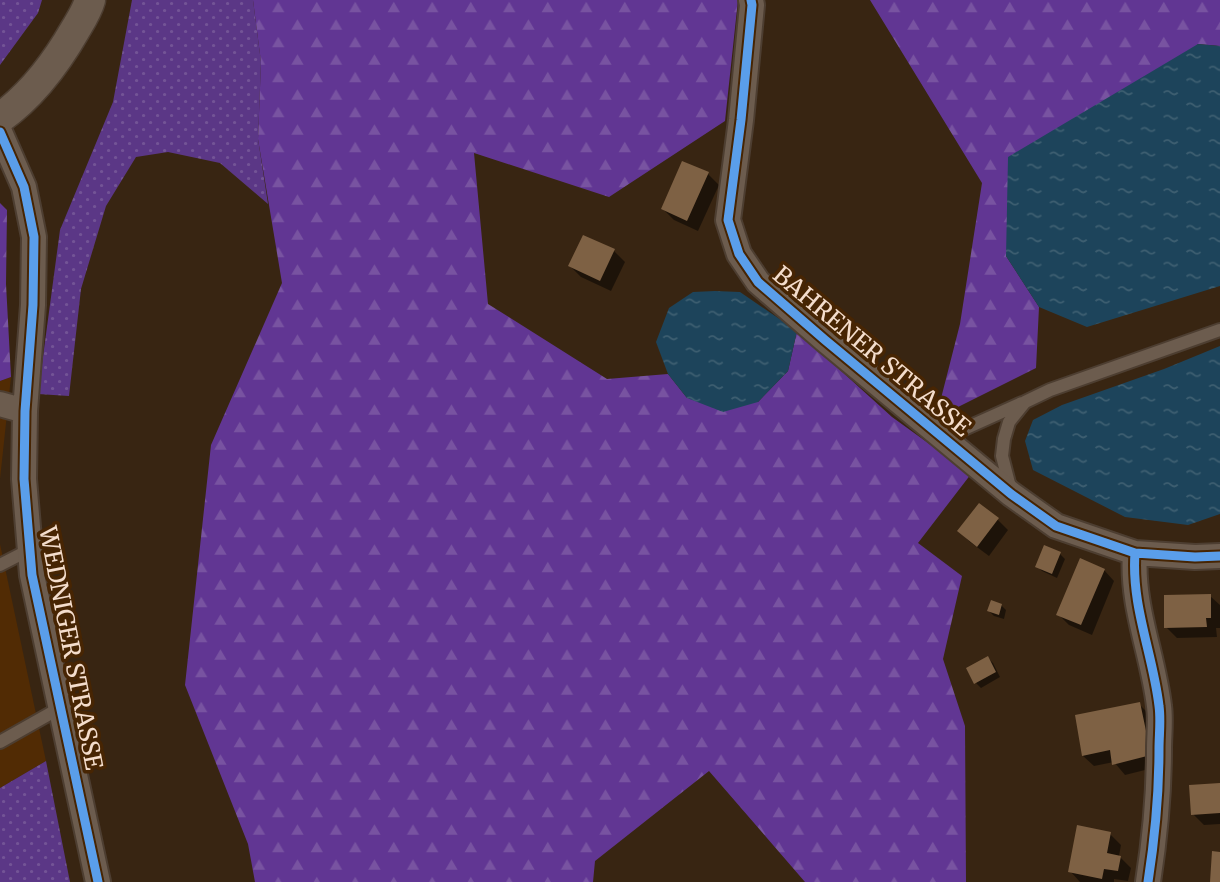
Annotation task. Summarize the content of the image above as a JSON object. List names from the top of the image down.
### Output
{
  "streets": {
    "street": ["BAHRENER STRASSE", "WEDNIGER STRASSE"]
  }
}
